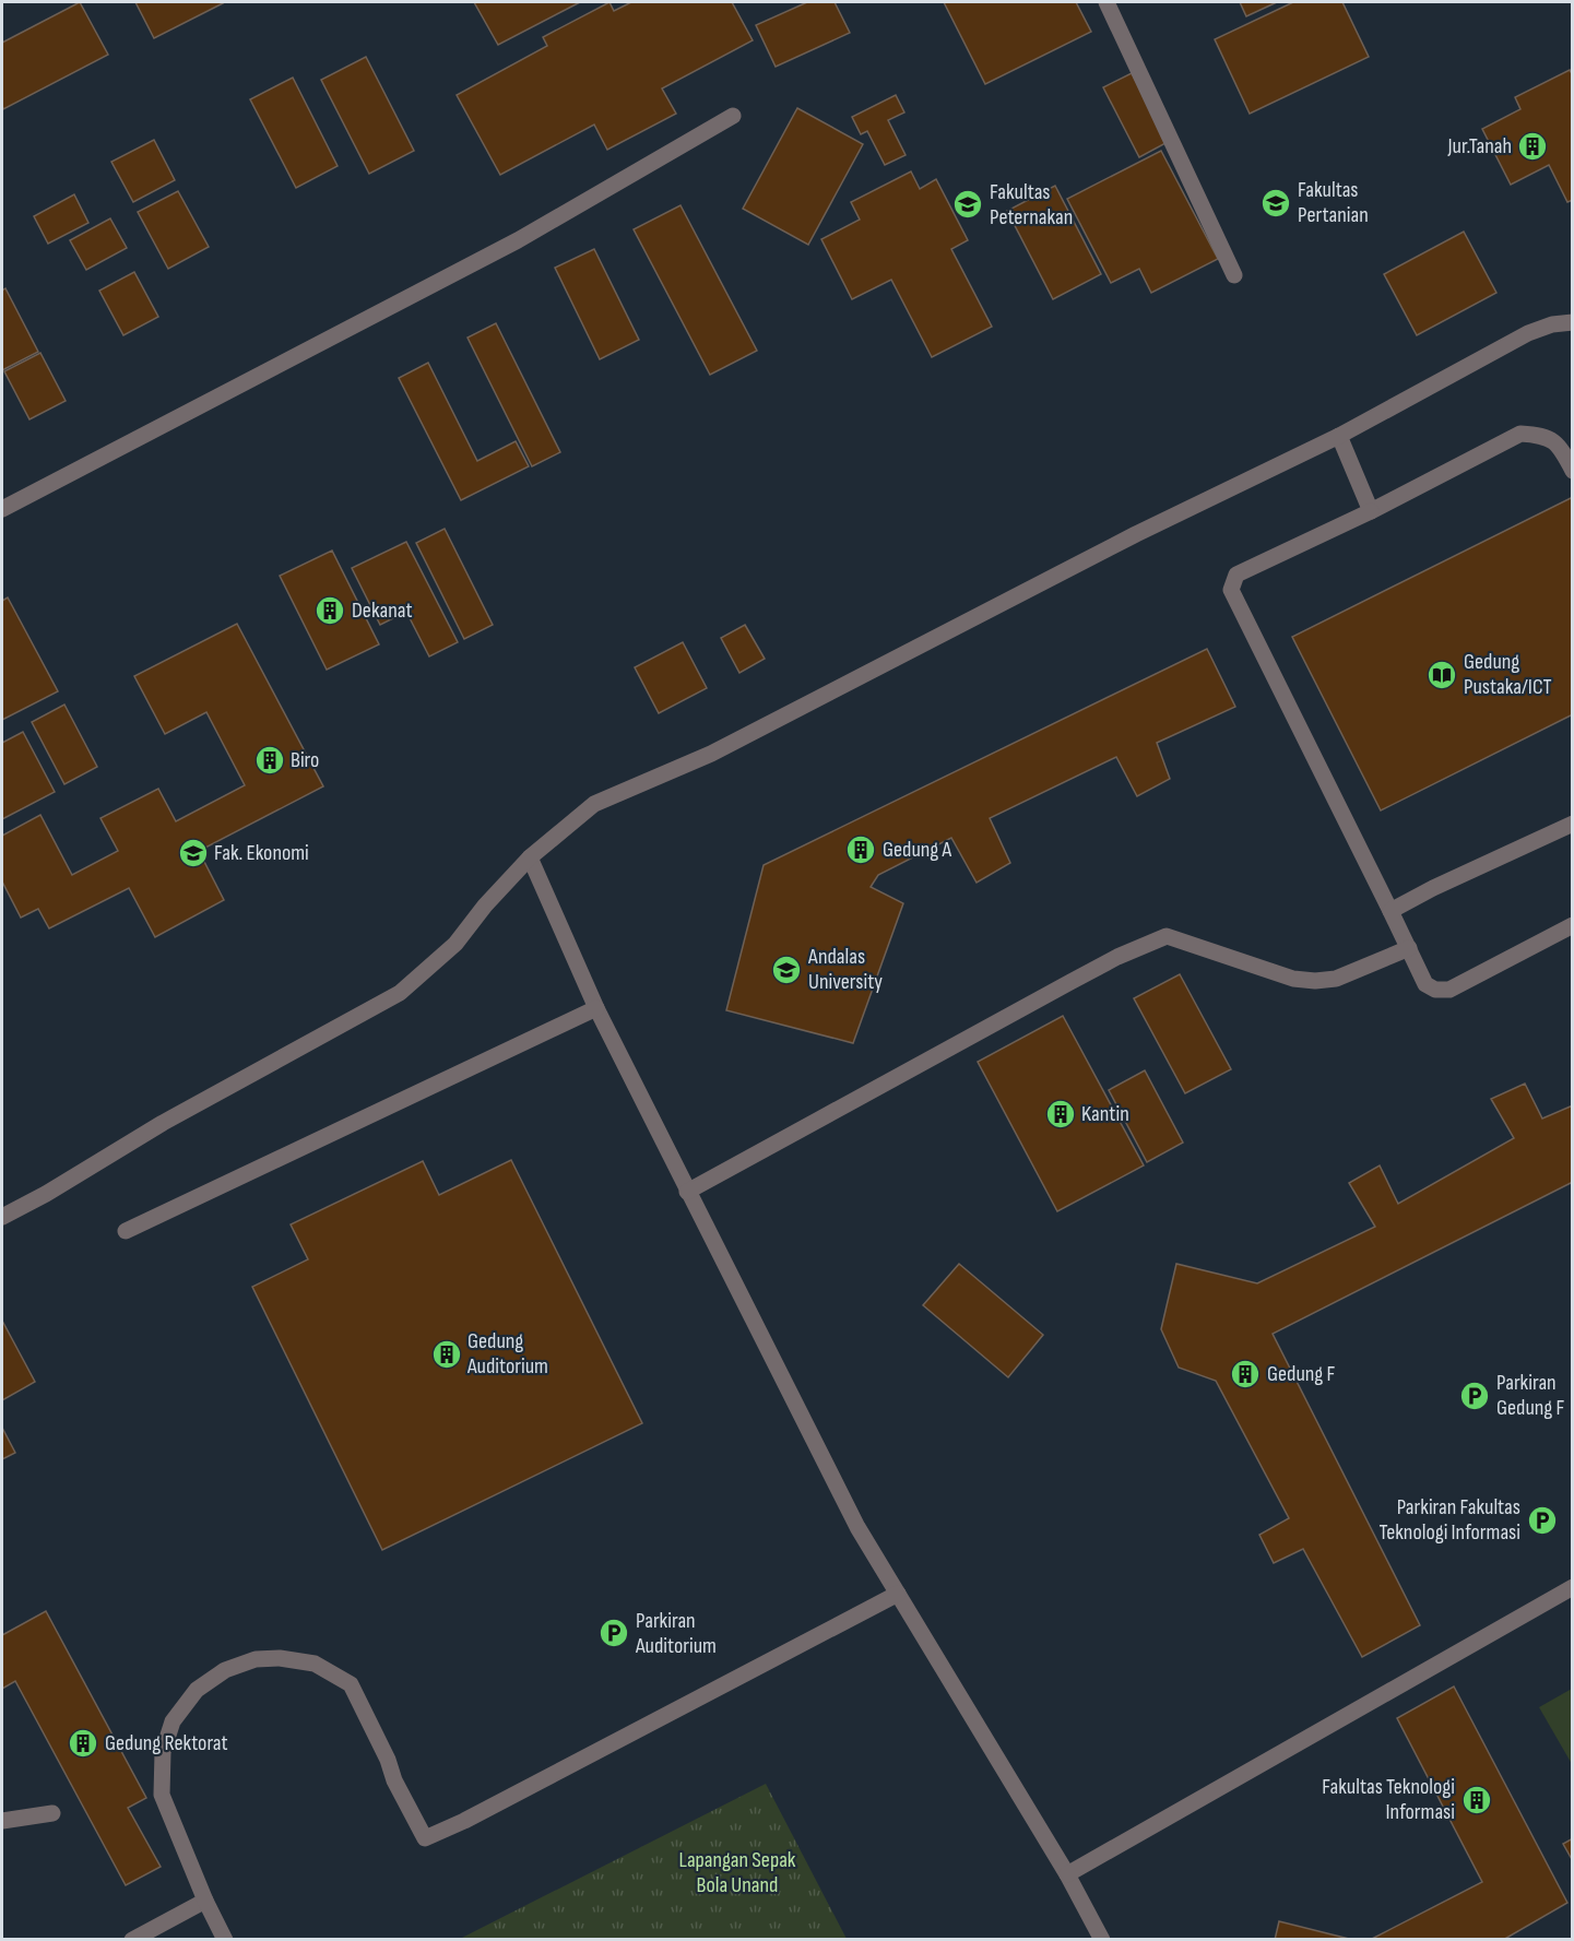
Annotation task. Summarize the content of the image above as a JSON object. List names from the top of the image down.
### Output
{
  "parks": ["Lapangan Sepak Bola Unand"],
  "places": {
    "building": [
      "Jur.Tanah",
      "Dekanat",
      "Biro",
      "Gedung A",
      "Kantin",
      "Gedung Auditorium",
      "Gedung F",
      "Gedung Rektorat",
      "Fakultas Teknologi Informasi"
    ],
    "school or university": [
      "Fakultas Pertanian",
      "Fakultas Peternakan",
      "Fak. Ekonomi",
      "Andalas University"
    ],
    "library": ["Gedung Pustaka/ICT"],
    "parking": ["Parkiran Gedung F", "Parkiran Fakultas Teknologi Informasi", "Parkiran Auditorium"]
  }
}
